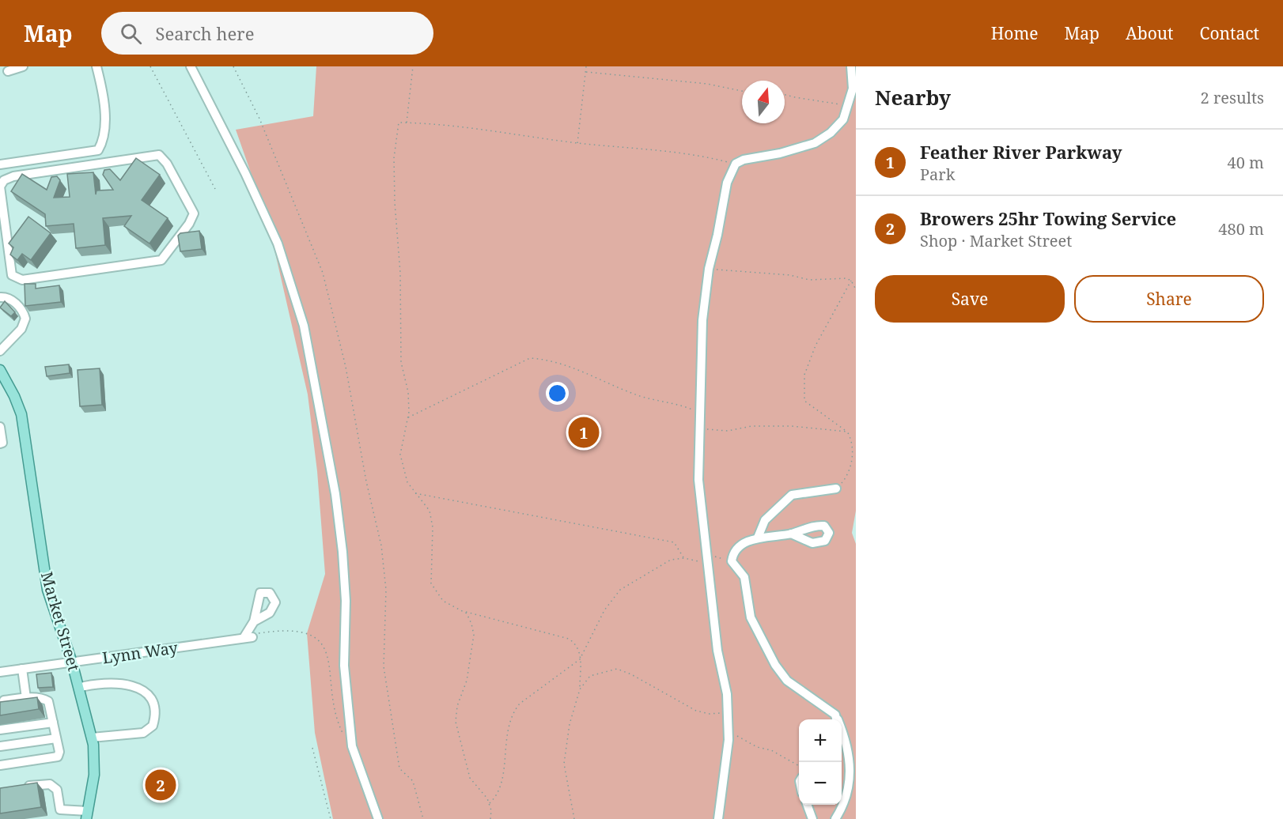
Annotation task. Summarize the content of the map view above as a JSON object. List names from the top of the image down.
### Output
{
  "streets": {
    "main road": ["Market Street"],
    "street": ["Lynn Way"]
  },
  "crossings": [
    ["Market Street", "Lynn Way"]
  ],
  "north": "top",
  "page": {
    "header": "Map",
    "search": "Search here",
    "nav": [
      "Home",
      "Map",
      "About",
      "Contact"
    ],
    "heading": ["Nearby", "2 results"],
    "list": [
      {
        "mark": "1",
        "name": "Feather River Parkway",
        "note": "Park",
        "value": "40 m"
      },
      {
        "mark": "2",
        "name": "Browers 25hr Towing Service",
        "note": "Shop · Market Street",
        "value": "480 m"
      }
    ],
    "buttons": ["Save", "Share"],
    "pins": ["1", "2"],
    "map_buttons": ["+", "−"]
  }
}
